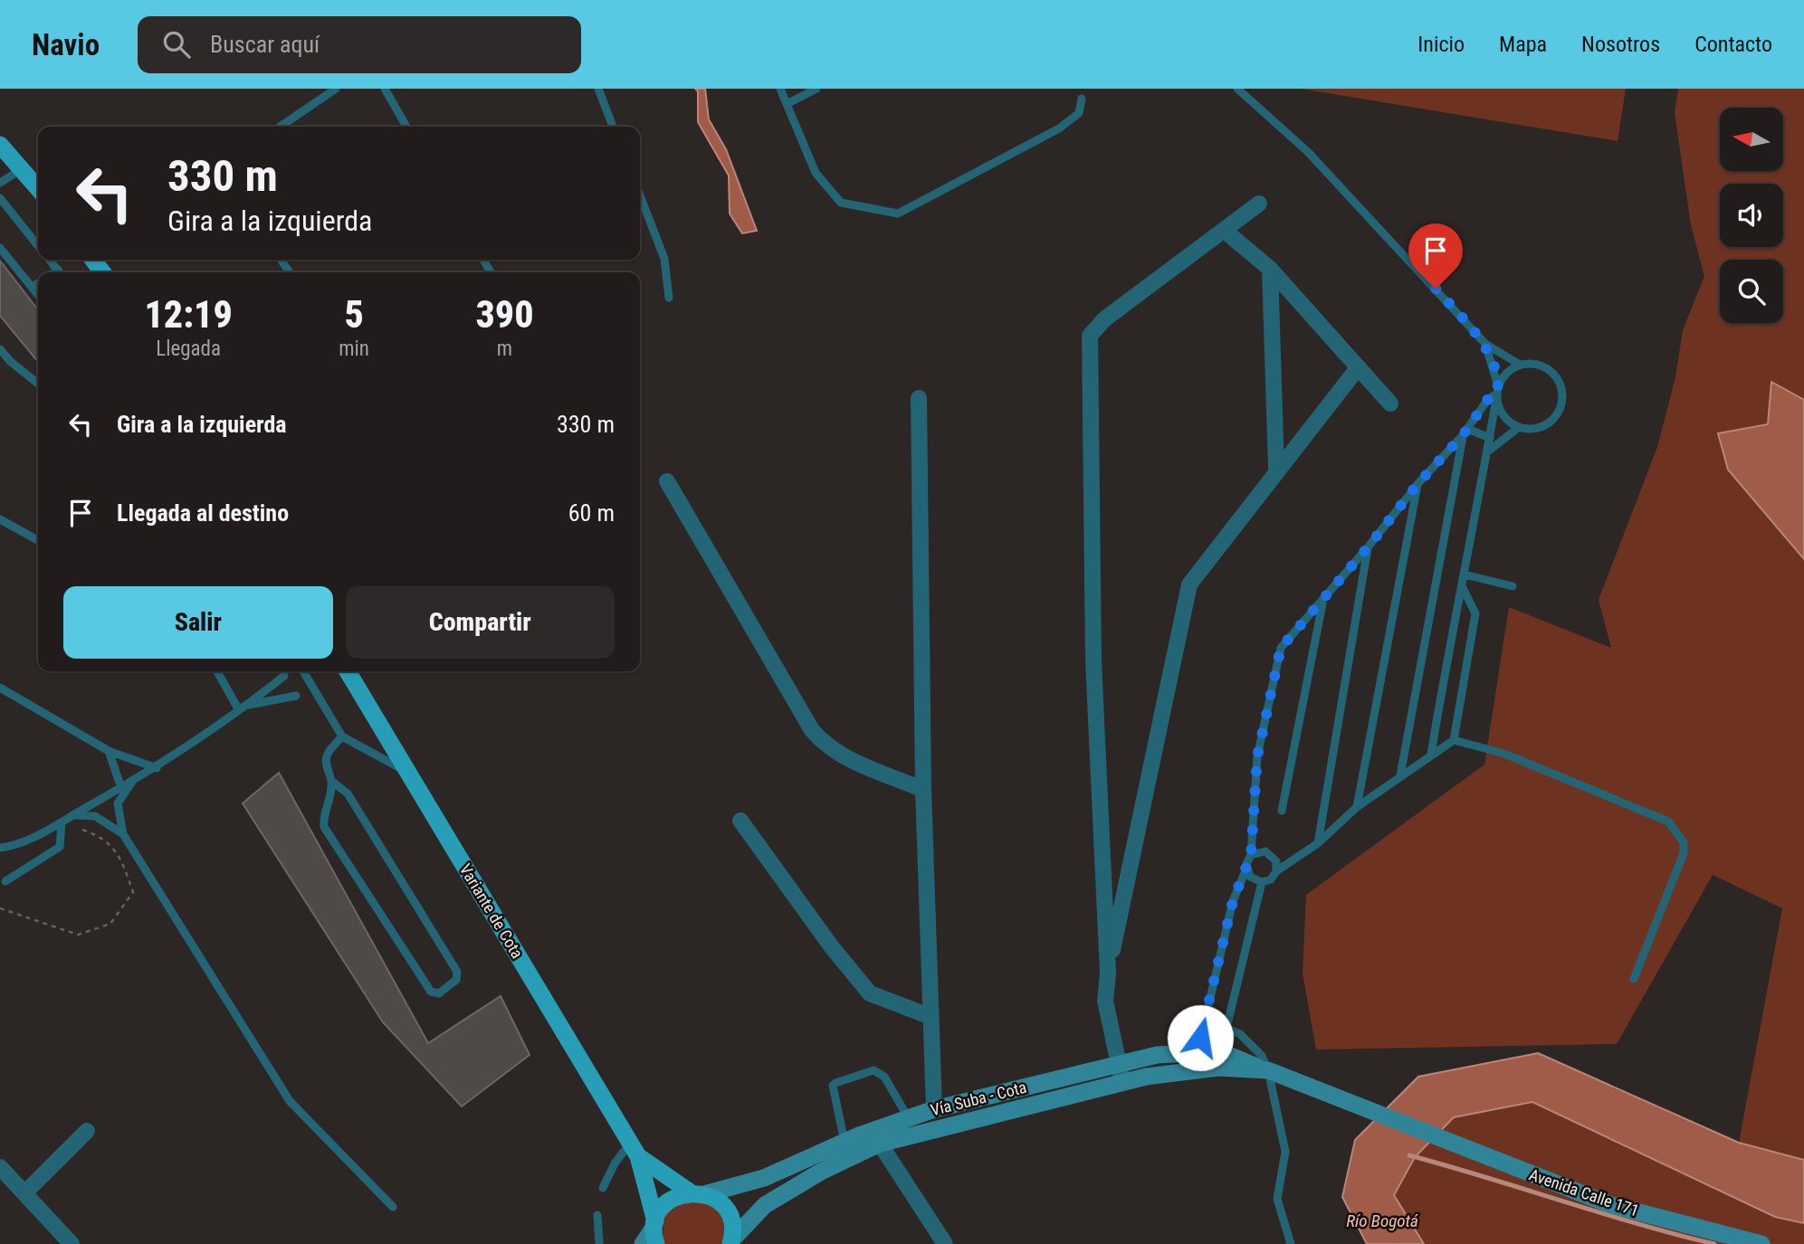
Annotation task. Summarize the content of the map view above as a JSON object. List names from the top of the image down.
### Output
{
  "streets": {
    "main road": ["Variante de Cota", "Vía Suba - Cota", "Avenida Calle 171"]
  },
  "crossings": [
    ["Variante de Cota", "Vía Suba - Cota"],
    ["Vía Suba - Cota", "Avenida Calle 171"]
  ],
  "water": ["Río Bogotá"],
  "north": "left",
  "page": {
    "header": "Navio",
    "search": "Buscar aquí",
    "nav": [
      "Inicio",
      "Mapa",
      "Nosotros",
      "Contacto"
    ],
    "turn": ["330 m", "Gira a la izquierda"],
    "eta": [
      "12:19",
      "Llegada",
      "5",
      "min",
      "390",
      "m"
    ],
    "list": [
      {
        "name": "Gira a la izquierda",
        "value": "330 m"
      },
      {
        "name": "Llegada al destino",
        "value": "60 m"
      }
    ],
    "buttons": ["Salir", "Compartir"]
  }
}
